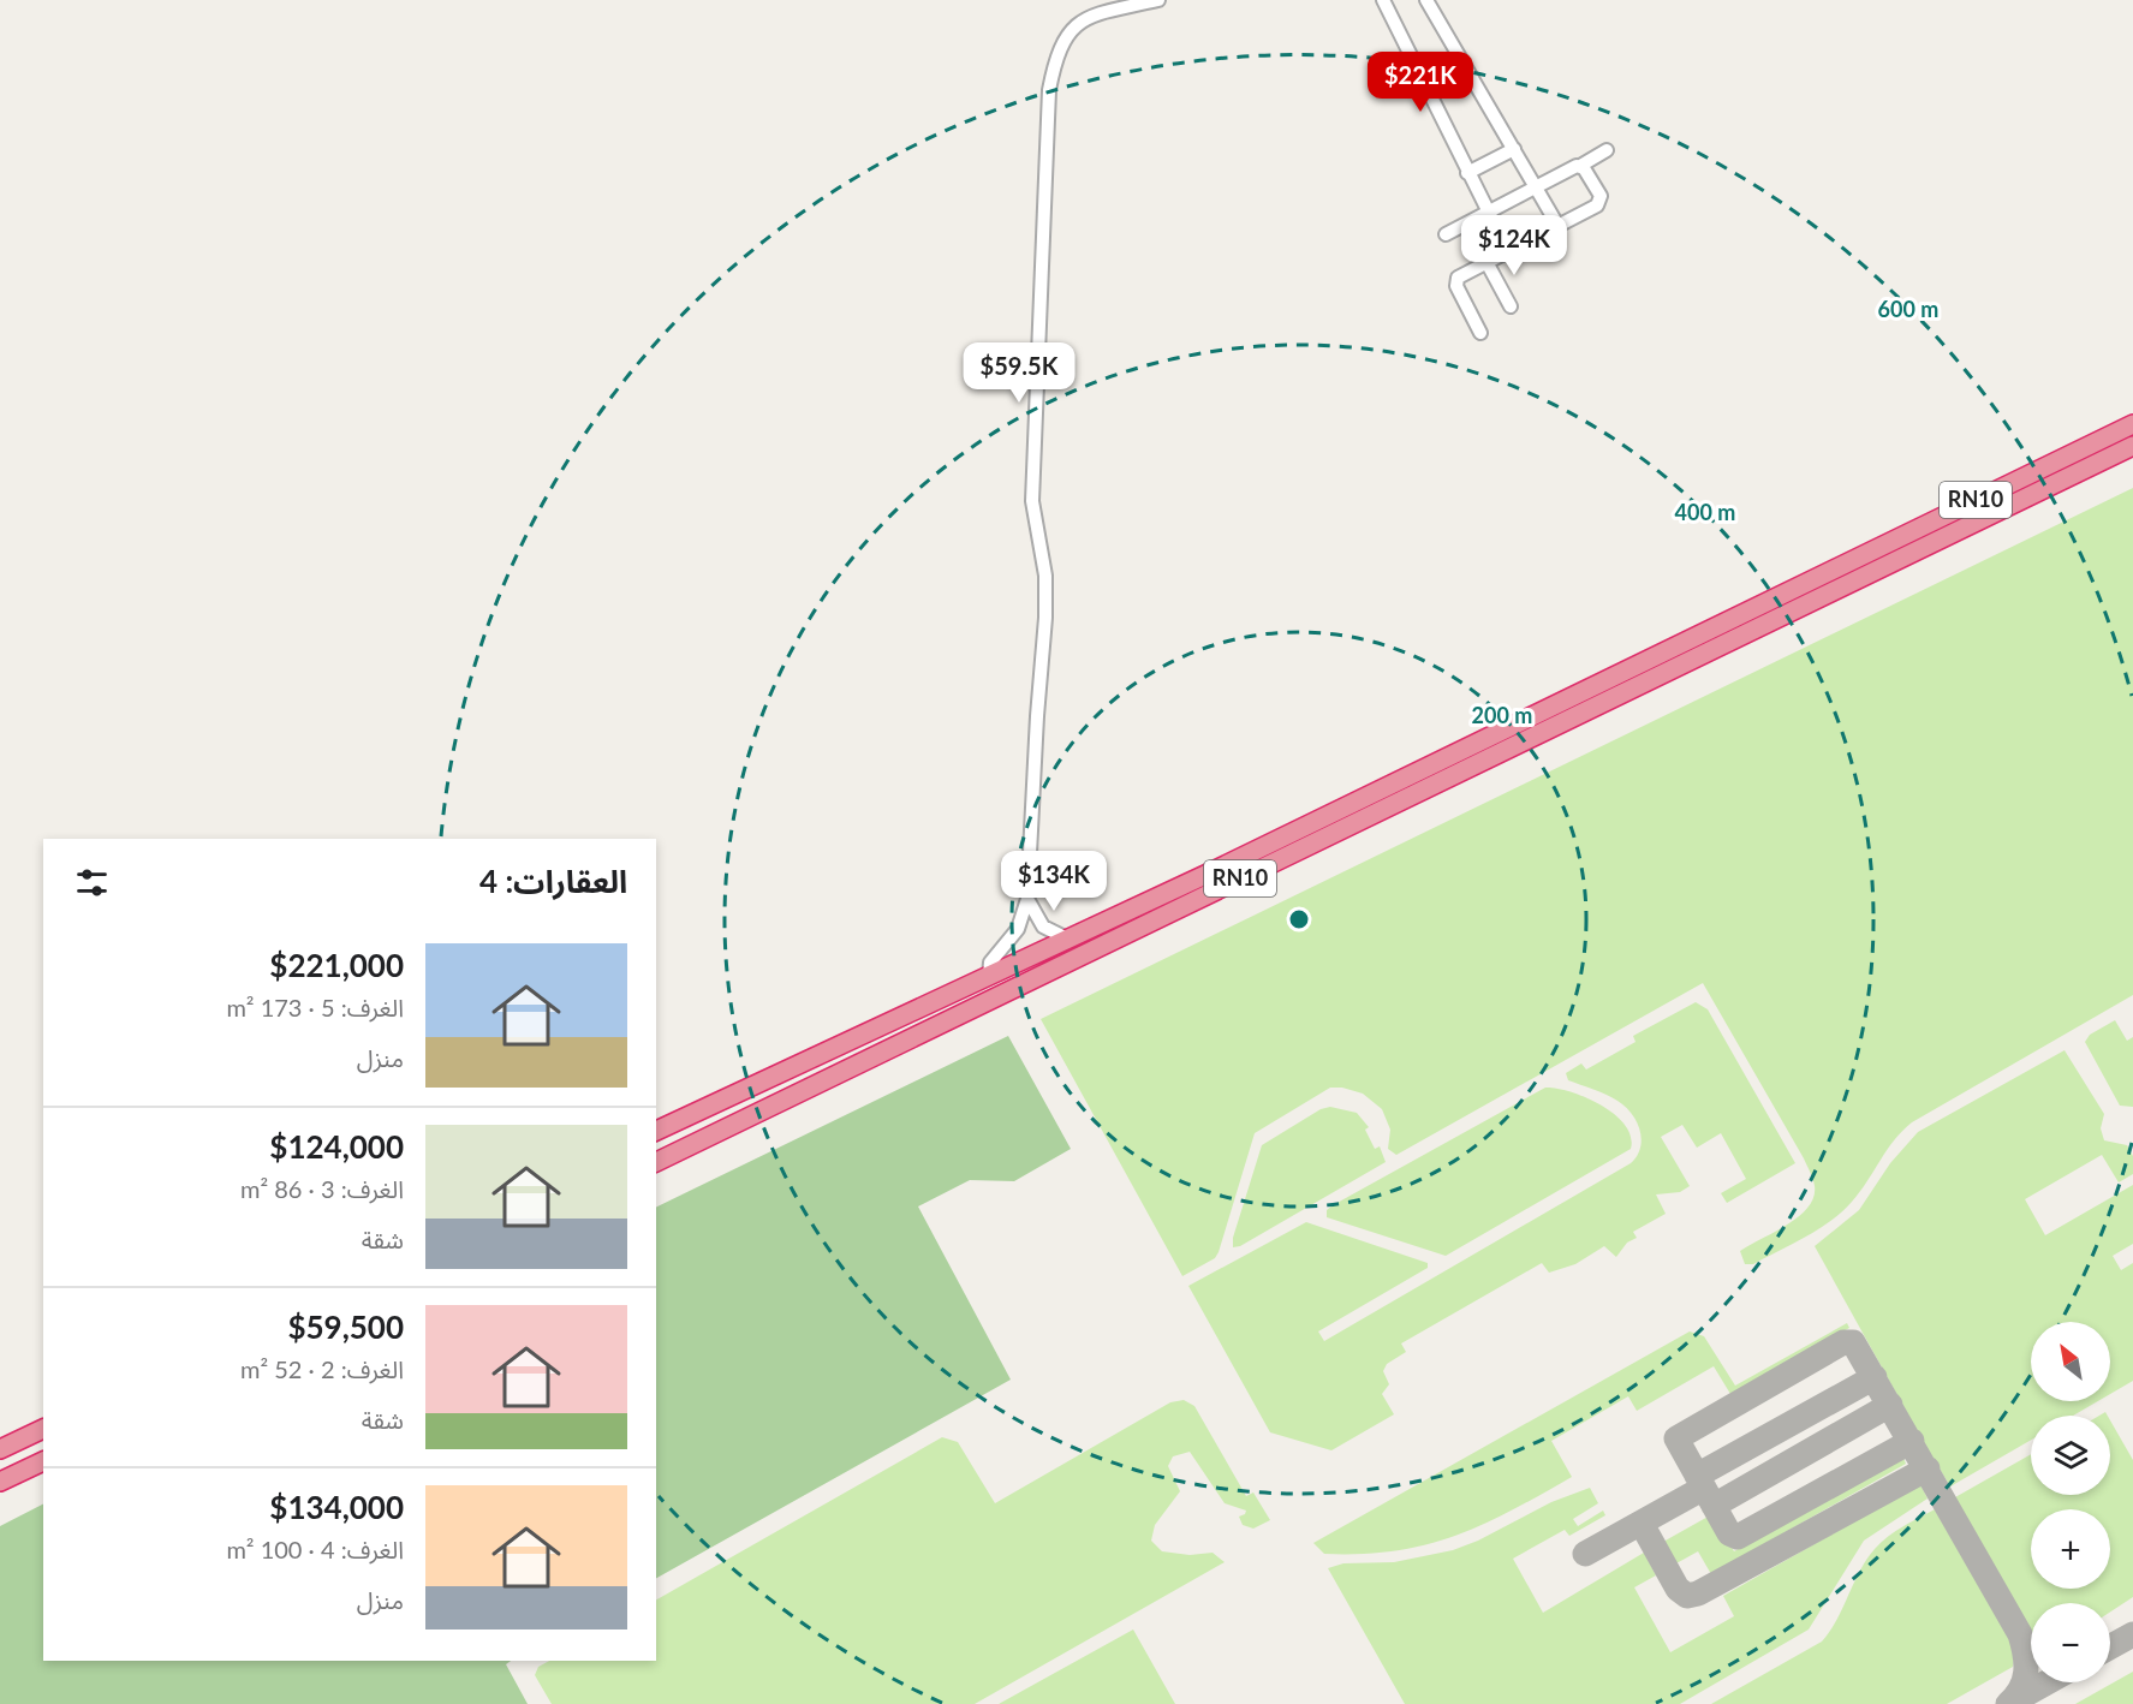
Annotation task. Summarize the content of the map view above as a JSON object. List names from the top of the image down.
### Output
{
  "streets": {
    "highway": ["RN10"]
  },
  "north": "top left",
  "page": {
    "price": [
      "$221K",
      "$124K",
      "$59.5K",
      "$134K"
    ],
    "heading": "العقارات: 4",
    "list": [
      {
        "name": "$221,000",
        "note": "الغرف: 5 · 173 m² · منزل"
      },
      {
        "name": "$124,000",
        "note": "الغرف: 3 · 86 m² · شقة"
      },
      {
        "name": "$59,500",
        "note": "الغرف: 2 · 52 m² · شقة"
      },
      {
        "name": "$134,000",
        "note": "الغرف: 4 · 100 m² · منزل"
      }
    ],
    "map_buttons": ["+", "−"]
  },
  "rings": ["600 m", "400 m", "200 m"]
}
